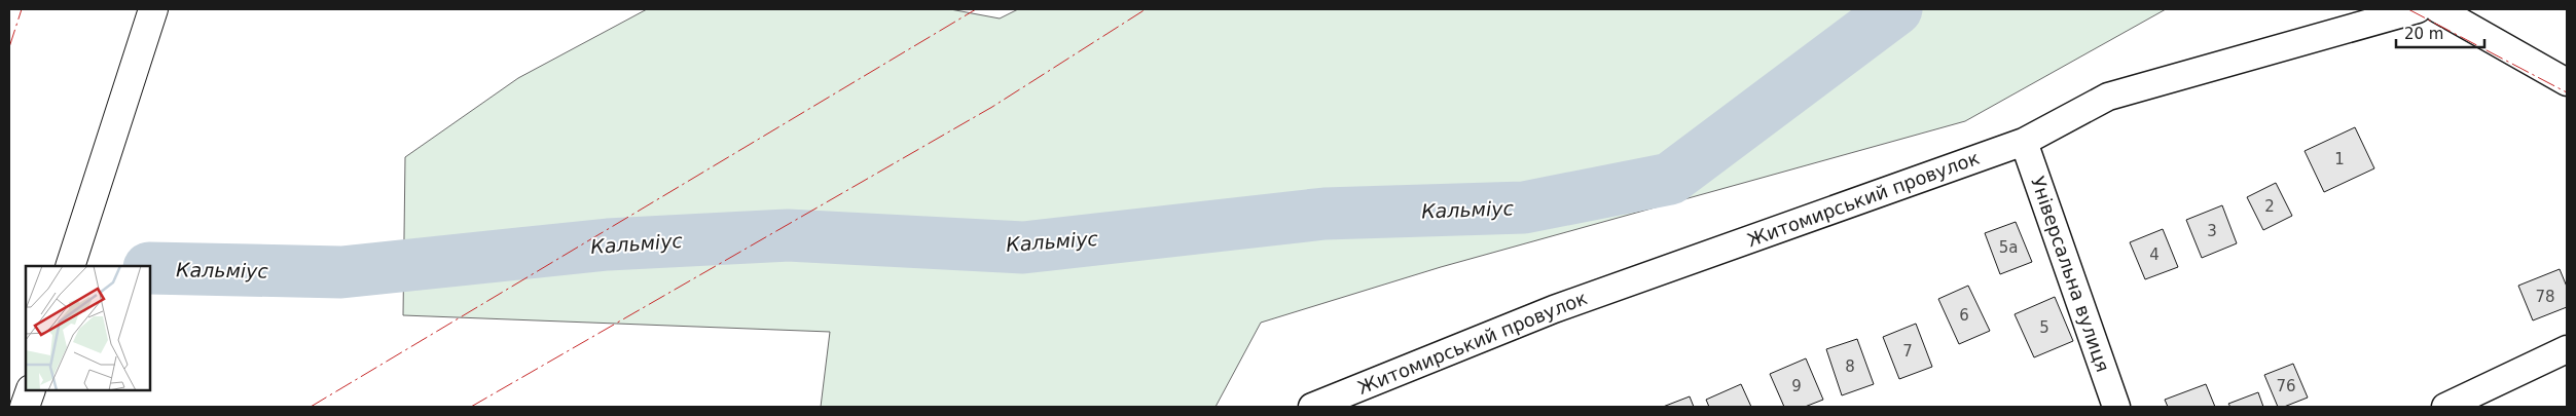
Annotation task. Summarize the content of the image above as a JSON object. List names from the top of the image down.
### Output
{
  "streets": {
    "street": ["Житомирський провулок", "Універсальна вулиця"]
  },
  "crossings": [
    ["Житомирський провулок", "Універсальна вулиця"]
  ],
  "water": ["Кальміус"],
  "house_numbers": [
    "1",
    "2",
    "3",
    "5а",
    "4",
    "78",
    "6",
    "5",
    "7",
    "8",
    "9",
    "76"
  ],
  "scale_bar": "20 m"
}
